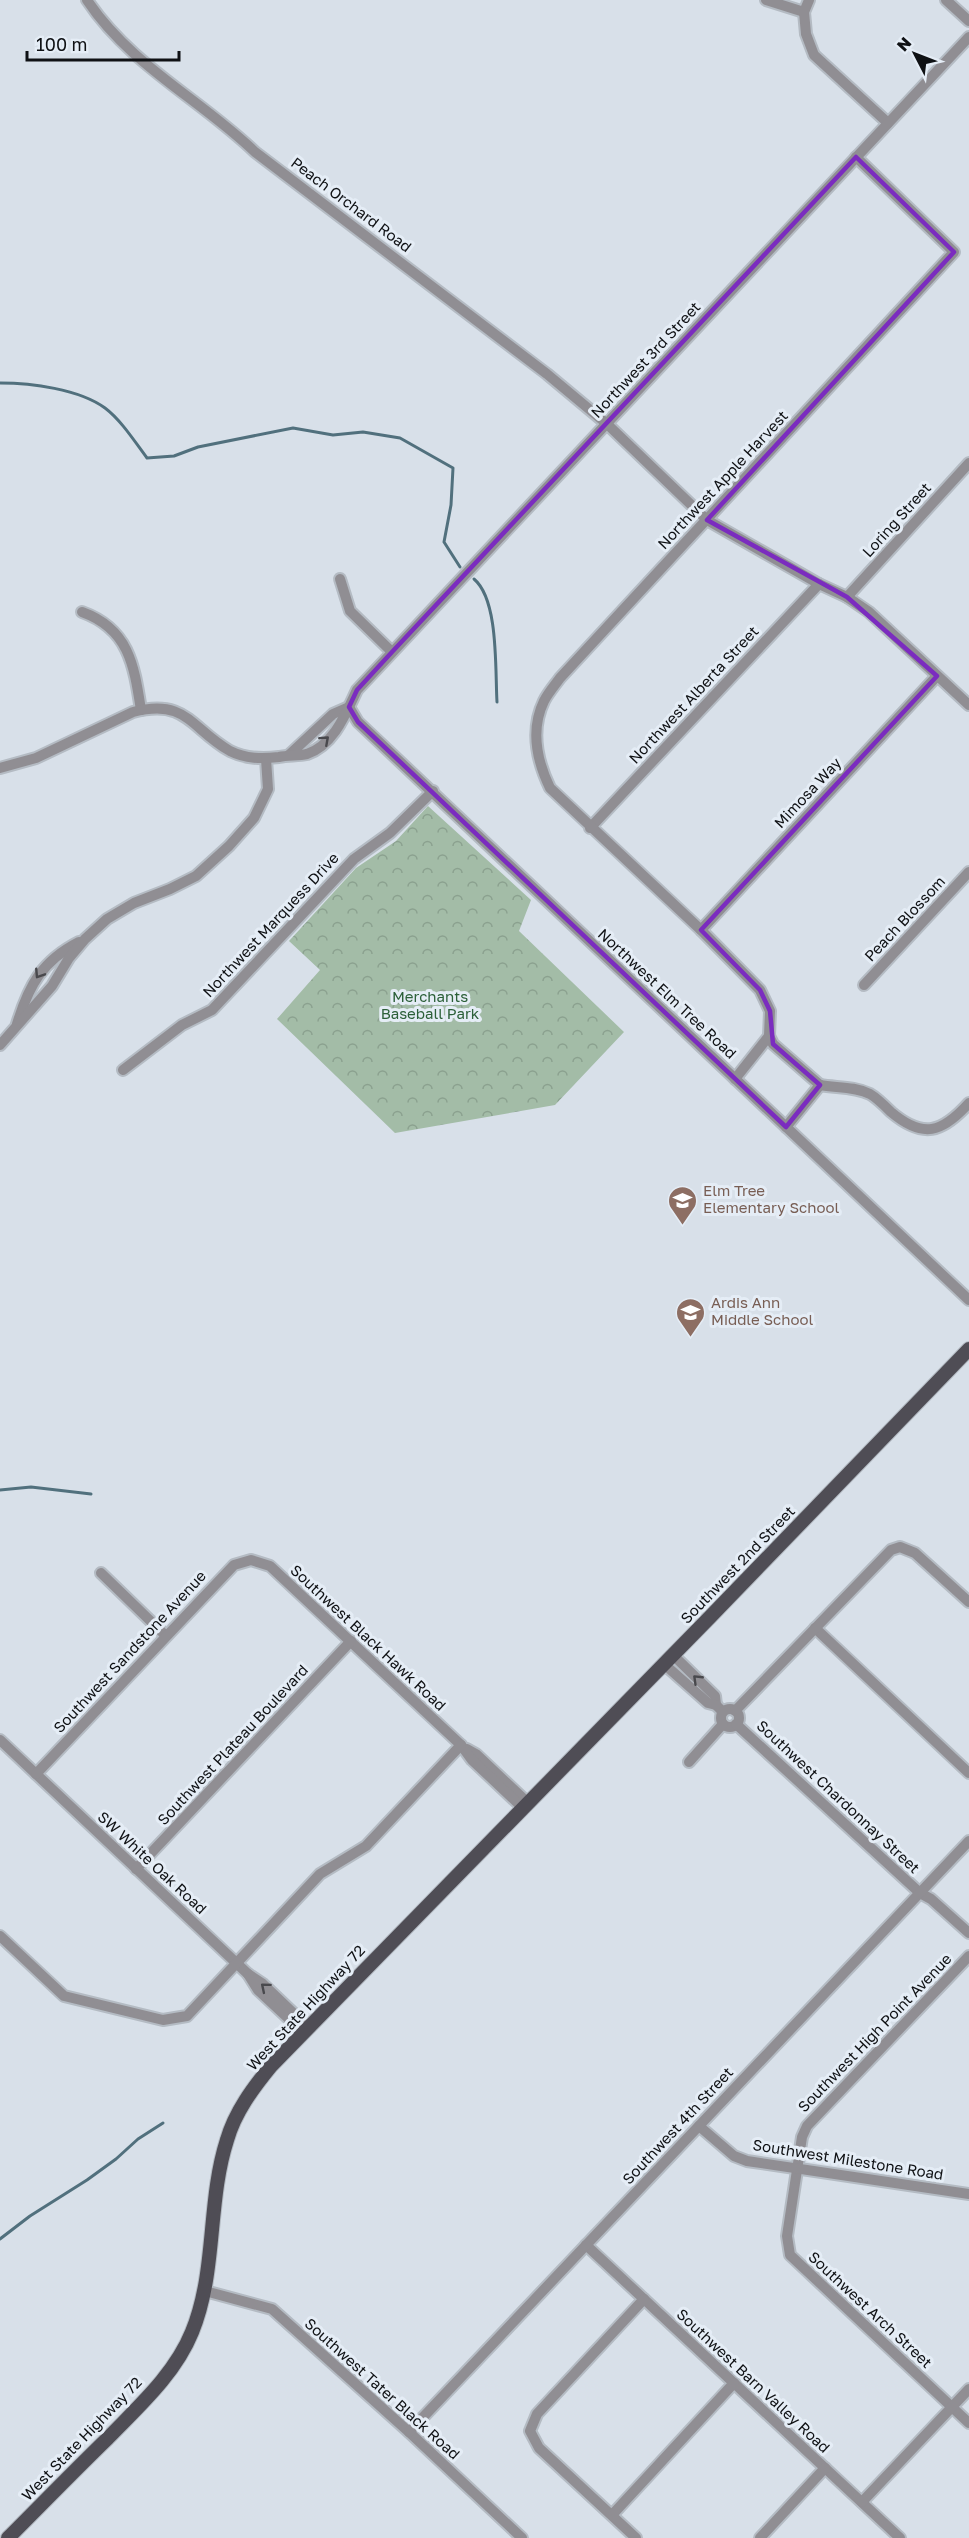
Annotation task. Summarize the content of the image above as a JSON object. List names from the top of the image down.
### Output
{
  "streets": {
    "main road": ["Southwest 2nd Street", "West State Highway 72"],
    "street": [
      "Peach Orchard Road",
      "Northwest 3rd Street",
      "Northwest Apple Harvest",
      "Loring Street",
      "Northwest Alberta Street",
      "Mimosa Way",
      "Peach Blossom",
      "Northwest Marquess Drive",
      "Northwest Elm Tree Road",
      "Southwest Black Hawk Road",
      "Southwest Sandstone Avenue",
      "Southwest Plateau Boulevard",
      "Southwest Chardonnay Street",
      "SW White Oak Road",
      "Southwest High Point Avenue",
      "Southwest 4th Street",
      "Southwest Milestone Road",
      "Southwest Arch Street",
      "Southwest Barn Valley Road",
      "Southwest Tater Black Road"
    ]
  },
  "crossings": [
    ["Peach Orchard Road", "Northwest 3rd Street"],
    ["Peach Orchard Road", "Northwest Apple Harvest"],
    ["Peach Orchard Road", "Loring Street"],
    ["Peach Orchard Road", "Northwest Alberta Street"],
    ["Peach Orchard Road", "Mimosa Way"],
    ["Northwest 3rd Street", "Northwest Apple Harvest"],
    ["Northwest 3rd Street", "Northwest Elm Tree Road"],
    ["Northwest Apple Harvest", "Northwest Alberta Street"],
    ["Northwest Marquess Drive", "Northwest Elm Tree Road"],
    ["Southwest 2nd Street", "Southwest Black Hawk Road"],
    ["Southwest 2nd Street", "West State Highway 72"],
    ["Southwest Black Hawk Road", "Southwest Sandstone Avenue"],
    ["Southwest Black Hawk Road", "Southwest Plateau Boulevard"],
    ["Southwest Black Hawk Road", "West State Highway 72"],
    ["Southwest Sandstone Avenue", "SW White Oak Road"],
    ["Southwest Plateau Boulevard", "SW White Oak Road"],
    ["Southwest Chardonnay Street", "Southwest 4th Street"],
    ["SW White Oak Road", "West State Highway 72"],
    ["West State Highway 72", "Southwest Tater Black Road"],
    ["Southwest High Point Avenue", "Southwest Milestone Road"],
    ["Southwest High Point Avenue", "Southwest Arch Street"],
    ["Southwest 4th Street", "Southwest Milestone Road"],
    ["Southwest 4th Street", "Southwest Barn Valley Road"],
    ["Southwest 4th Street", "Southwest Tater Black Road"],
    ["Southwest Milestone Road", "Southwest Arch Street"]
  ],
  "parks": ["Merchants Baseball Park"],
  "places": {
    "school or university": ["Elm Tree Elementary School", "Ardis Ann Middle School"]
  },
  "scale_bar": "100 m",
  "north": "top left"
}
